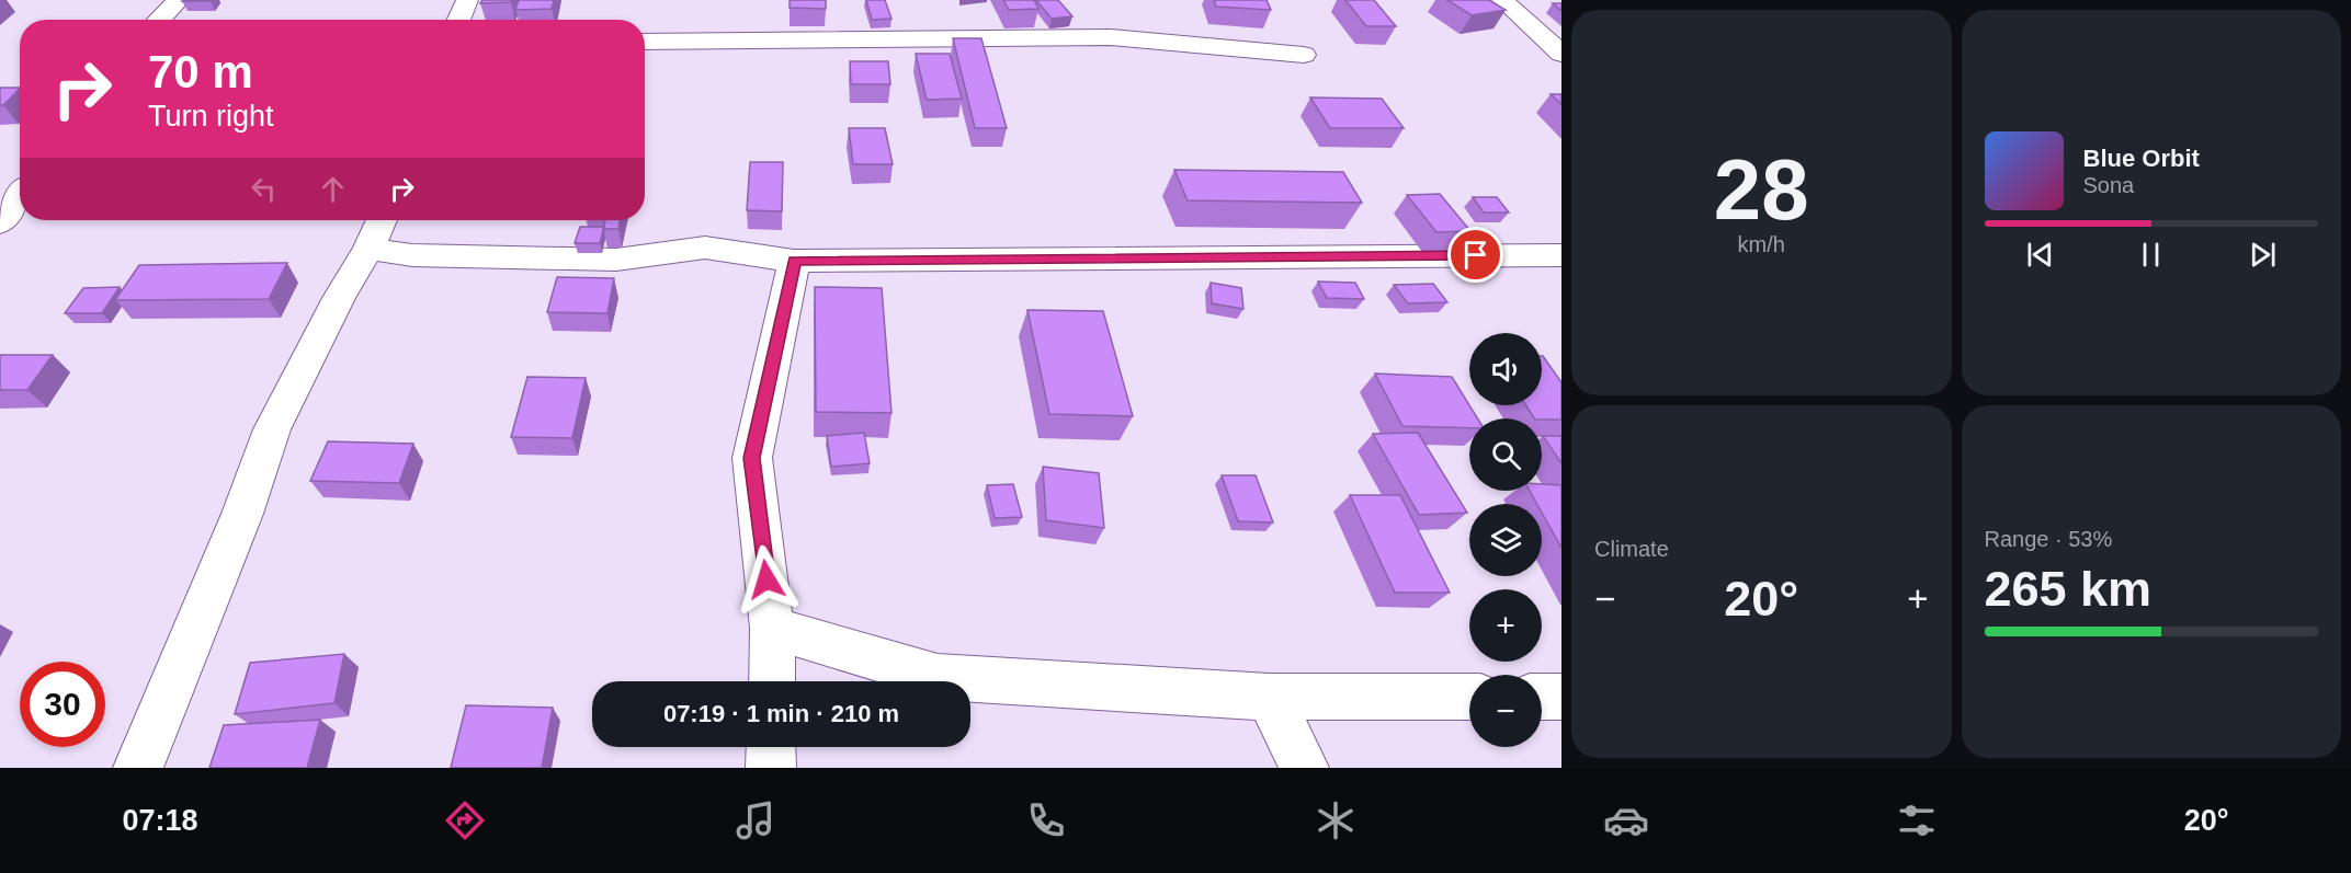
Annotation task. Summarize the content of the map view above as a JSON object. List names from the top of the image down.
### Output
{
  "page": {
    "tile": [
      ["28", "km/h"],
      "Climate",
      ["Range · 53%", "265 km"]
    ],
    "turn": ["70 m", "Turn right"],
    "song": ["Blue Orbit", "Sona"],
    "map_buttons": ["+", "−"],
    "heat": ["−", "20°", "+"],
    "limit": "30",
    "trip": "07:19 · 1 min · 210 m",
    "tabs": ["07:18", "20°"]
  }
}
